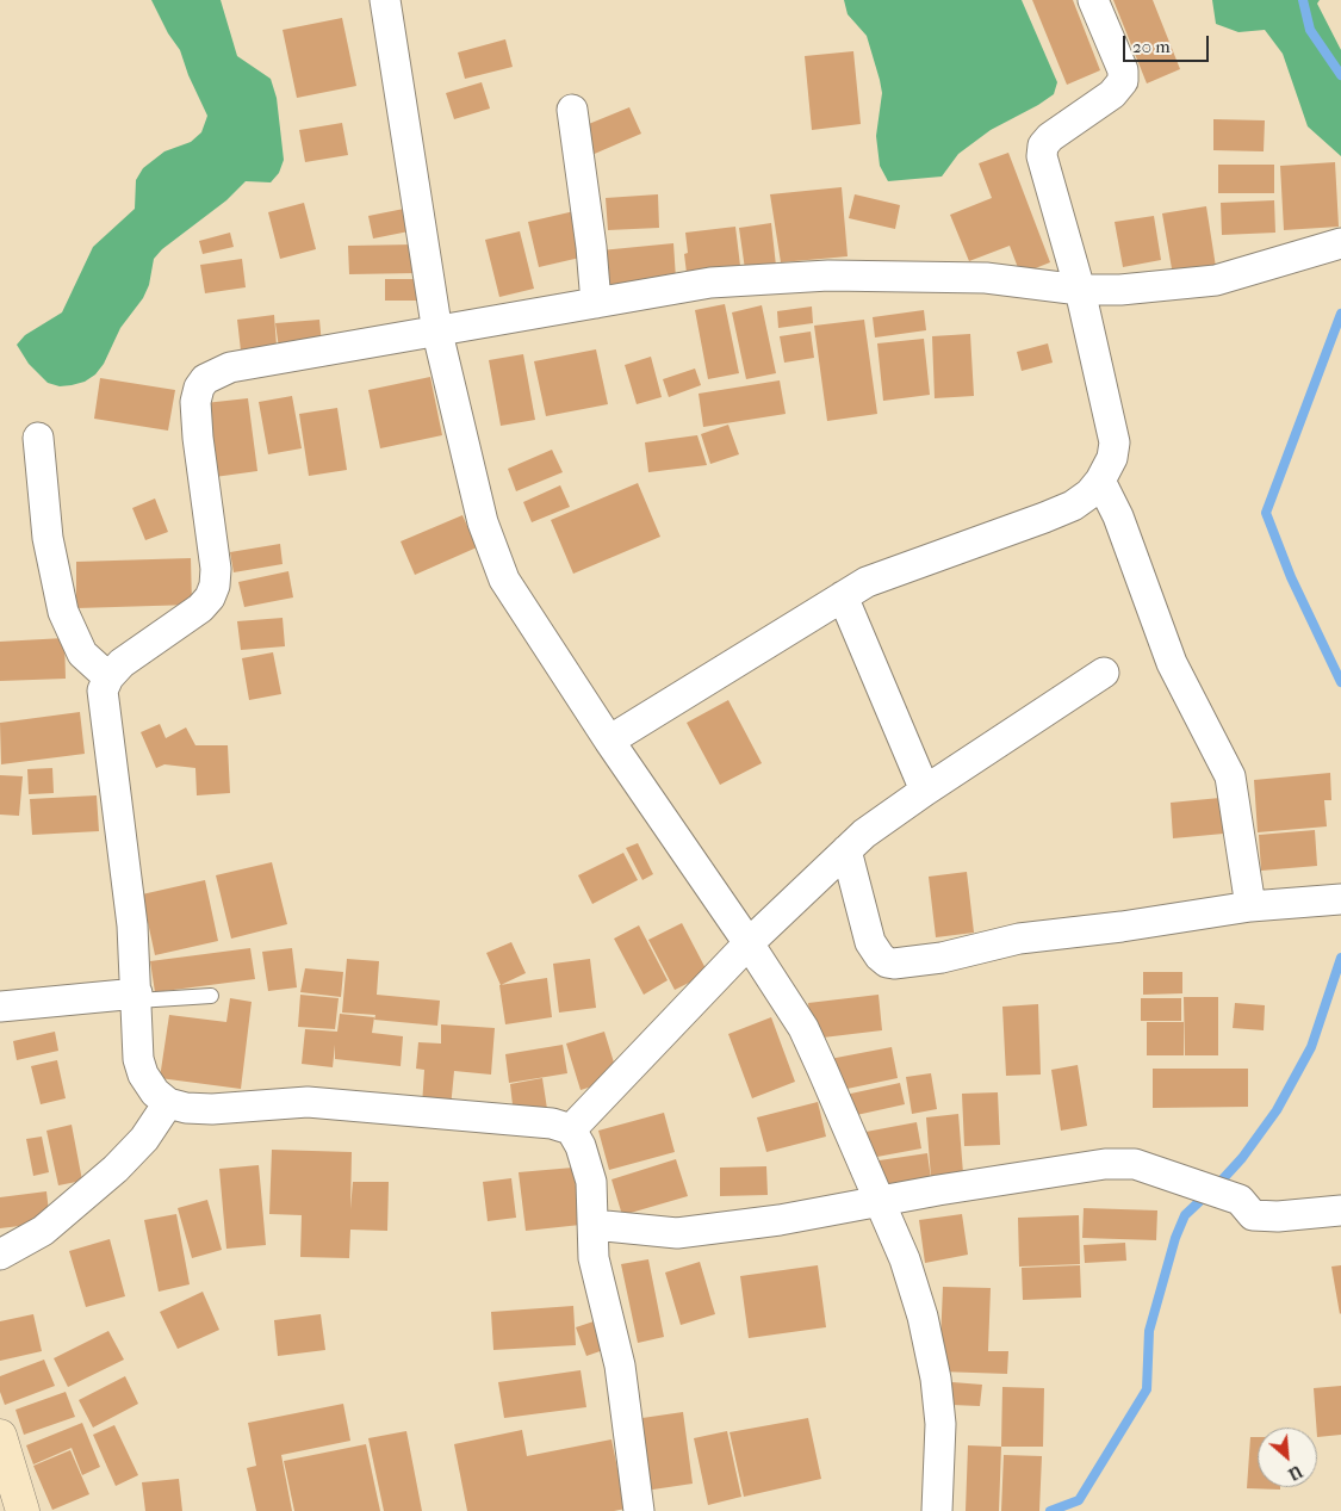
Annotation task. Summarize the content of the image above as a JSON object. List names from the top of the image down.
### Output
{
  "scale_bar": "20 m",
  "north": "bottom right"
}
